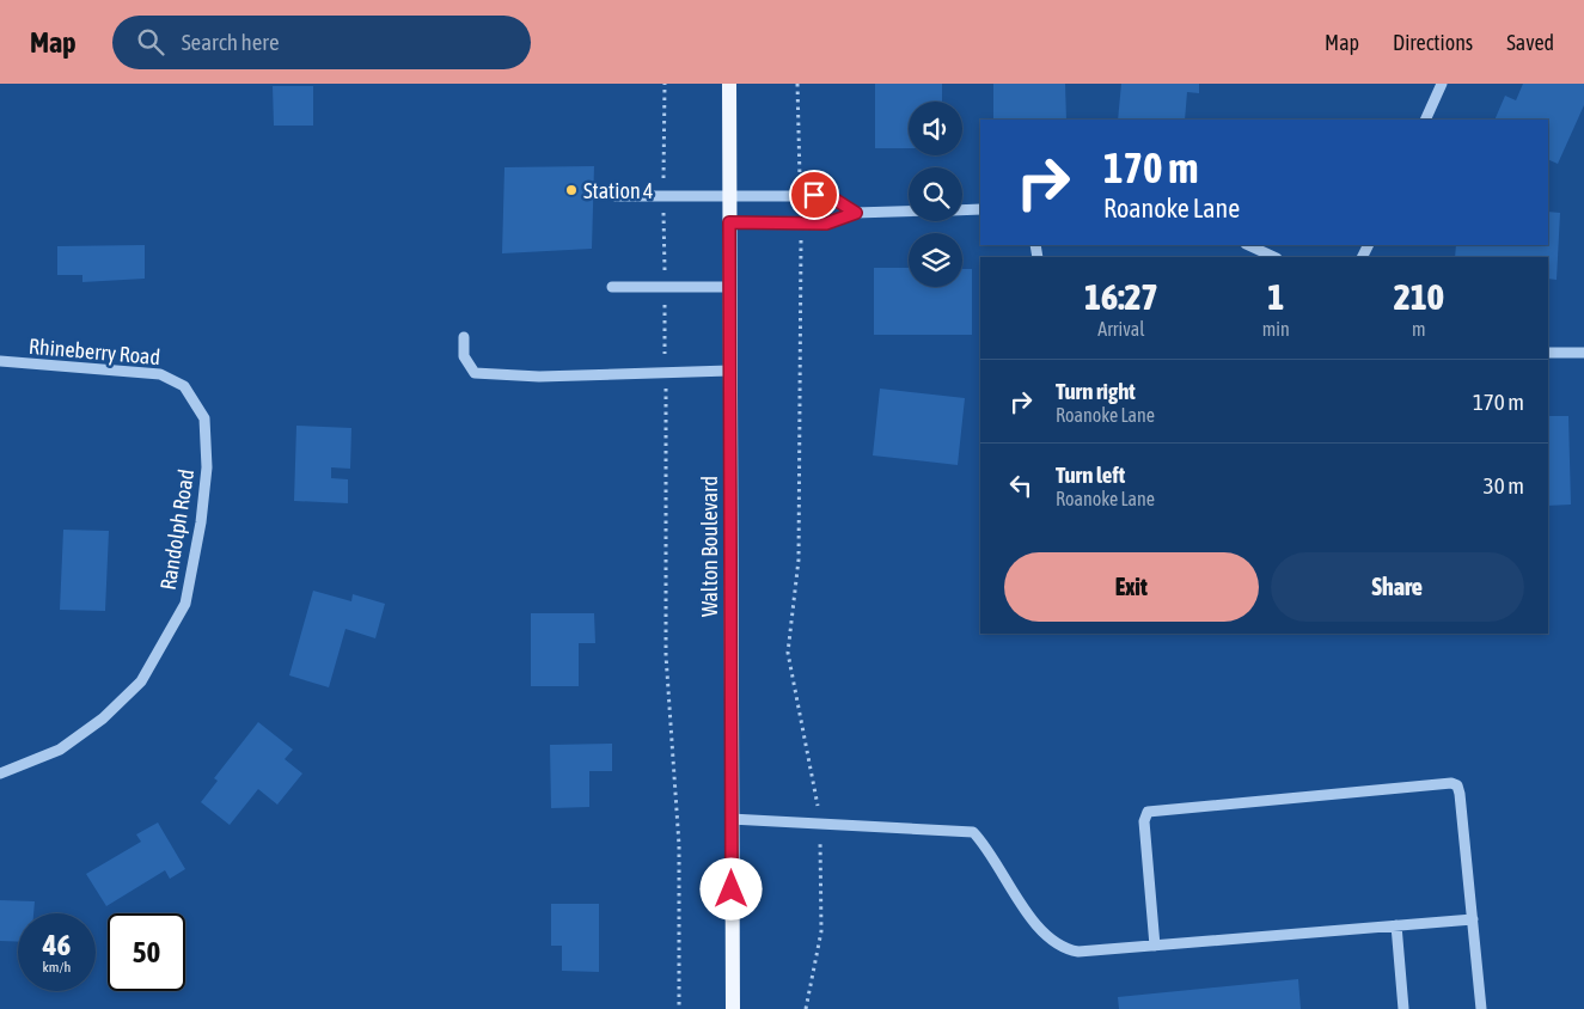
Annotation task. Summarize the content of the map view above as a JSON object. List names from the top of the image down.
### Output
{
  "streets": {
    "main road": ["Walton Boulevard"],
    "street": ["Rhineberry Road", "Randolph Road"]
  },
  "crossings": [
    ["Rhineberry Road", "Randolph Road"]
  ],
  "places": ["Station 4"],
  "page": {
    "header": "Map",
    "search": "Search here",
    "nav": ["Map", "Directions", "Saved"],
    "turn": ["170 m", "Roanoke Lane"],
    "eta": [
      "16:27",
      "Arrival",
      "1",
      "min",
      "210",
      "m"
    ],
    "list": [
      {
        "name": "Turn right",
        "note": "Roanoke Lane",
        "value": "170 m"
      },
      {
        "name": "Turn left",
        "note": "Roanoke Lane",
        "value": "30 m"
      }
    ],
    "buttons": ["Exit", "Share"],
    "speed": "46 km/h",
    "limit": "50"
  }
}
